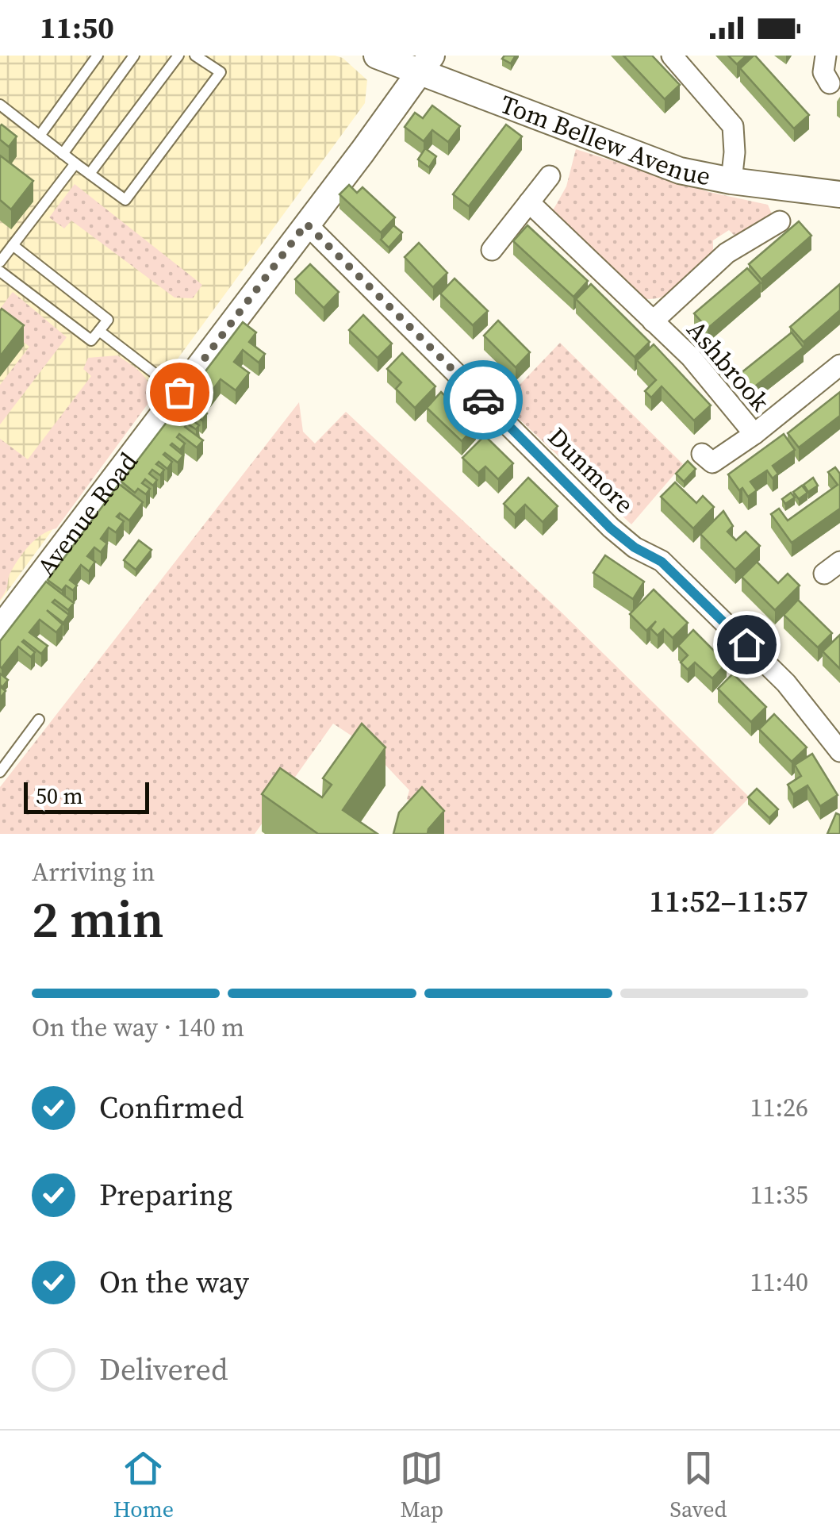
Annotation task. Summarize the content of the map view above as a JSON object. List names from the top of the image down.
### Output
{
  "streets": {
    "street": [
      "Tom Bellew Avenue",
      "Ashbrook",
      "Dunmore",
      "Avenue Road"
    ]
  },
  "crossings": [
    ["Tom Bellew Avenue", "Avenue Road"],
    ["Dunmore", "Avenue Road"]
  ],
  "scale_bar": "50 m",
  "page": {
    "status": "11:50",
    "scale": "50 m",
    "heading": ["2 min", "Arriving in", "11:52–11:57"],
    "bar": "On the way · 140 m",
    "list": [
      ["Confirmed", "11:26"],
      ["Preparing", "11:35"],
      ["On the way", "11:40"],
      "Delivered"
    ],
    "tabs": ["Home", "Map", "Saved"]
  }
}
